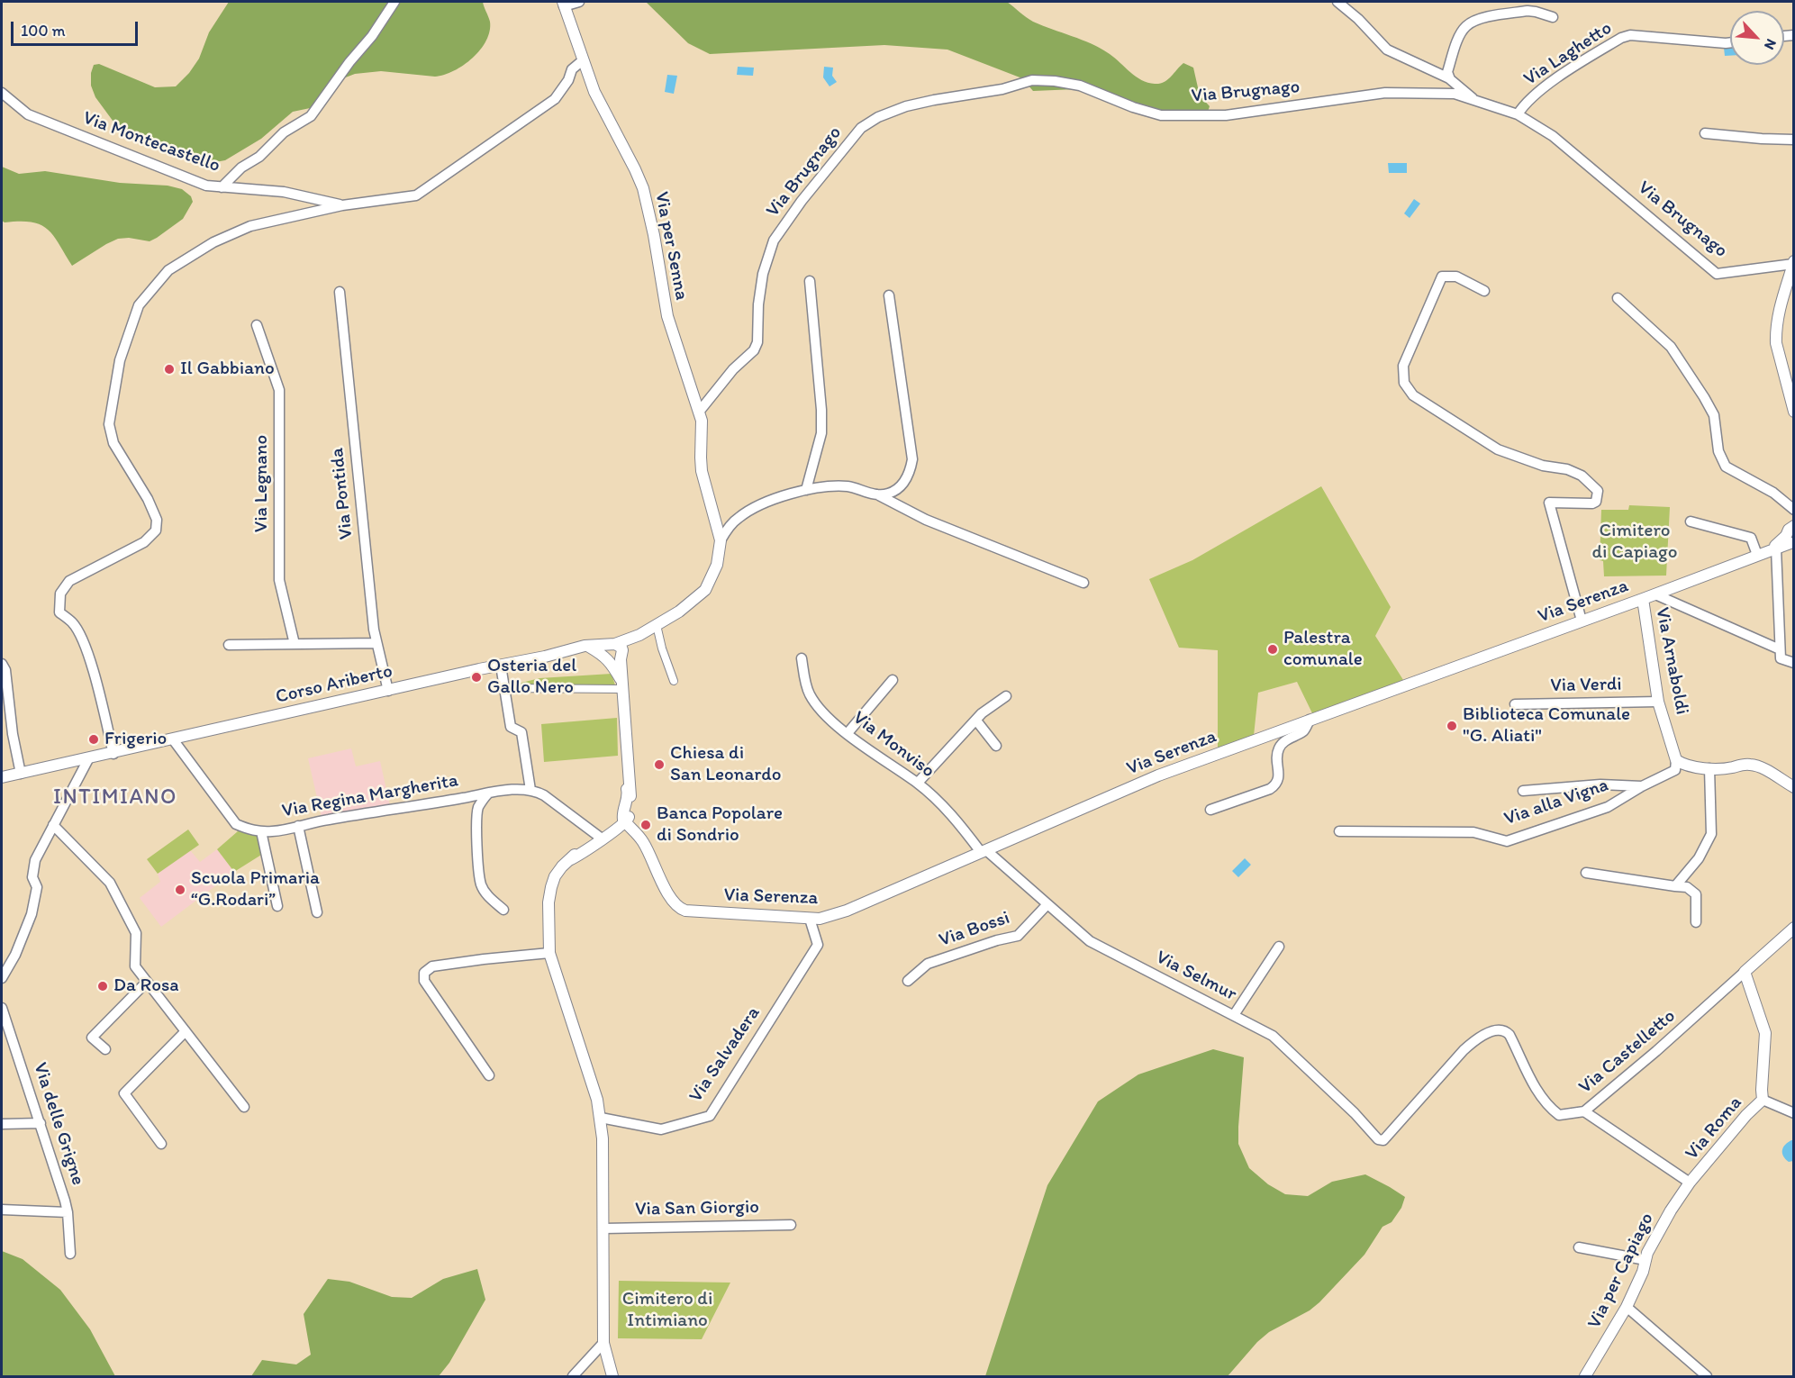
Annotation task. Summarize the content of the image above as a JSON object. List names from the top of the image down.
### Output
{
  "streets": {
    "street": [
      "Via Laghetto",
      "Via Brugnago",
      "Via Montecastello",
      "Via per Senna",
      "Via Legnano",
      "Via Pontida",
      "Via Serenza",
      "Via Arnaboldi",
      "Corso Ariberto",
      "Via Verdi",
      "Via Monviso",
      "Via Regina Margherita",
      "Via alla Vigna",
      "Via Bossi",
      "Via Selmur",
      "Via Castelletto",
      "Via Salvadera",
      "Via delle Grigne",
      "Via Roma",
      "Via San Giorgio",
      "Via per Capiago"
    ]
  },
  "crossings": [
    ["Via Laghetto", "Via Brugnago"],
    ["Via Brugnago", "Via per Senna"],
    ["Via Pontida", "Corso Ariberto"],
    ["Via Serenza", "Via Arnaboldi"],
    ["Via Serenza", "Via Monviso"],
    ["Via Serenza", "Via Selmur"],
    ["Via Serenza", "Via Salvadera"],
    ["Via Arnaboldi", "Via Verdi"],
    ["Via Arnaboldi", "Via alla Vigna"],
    ["Corso Ariberto", "Via Regina Margherita"],
    ["Via Monviso", "Via Selmur"],
    ["Via Bossi", "Via Selmur"],
    ["Via Selmur", "Via Castelletto"],
    ["Via Castelletto", "Via Roma"],
    ["Via Roma", "Via per Capiago"]
  ],
  "districts": ["INTIMIANO"],
  "parks": ["Cimitero di Capiago", "Cimitero di Intimiano"],
  "places": [
    "Il Gabbiano",
    "Palestra comunale",
    "Osteria del Gallo Nero",
    "Biblioteca Comunale \"G. Aliati\"",
    "Frigerio",
    "Chiesa di San Leonardo",
    "Banca Popolare di Sondrio",
    "Scuola Primaria “G.Rodari”",
    "Da Rosa"
  ],
  "scale_bar": "100 m",
  "north": "bottom right"
}
